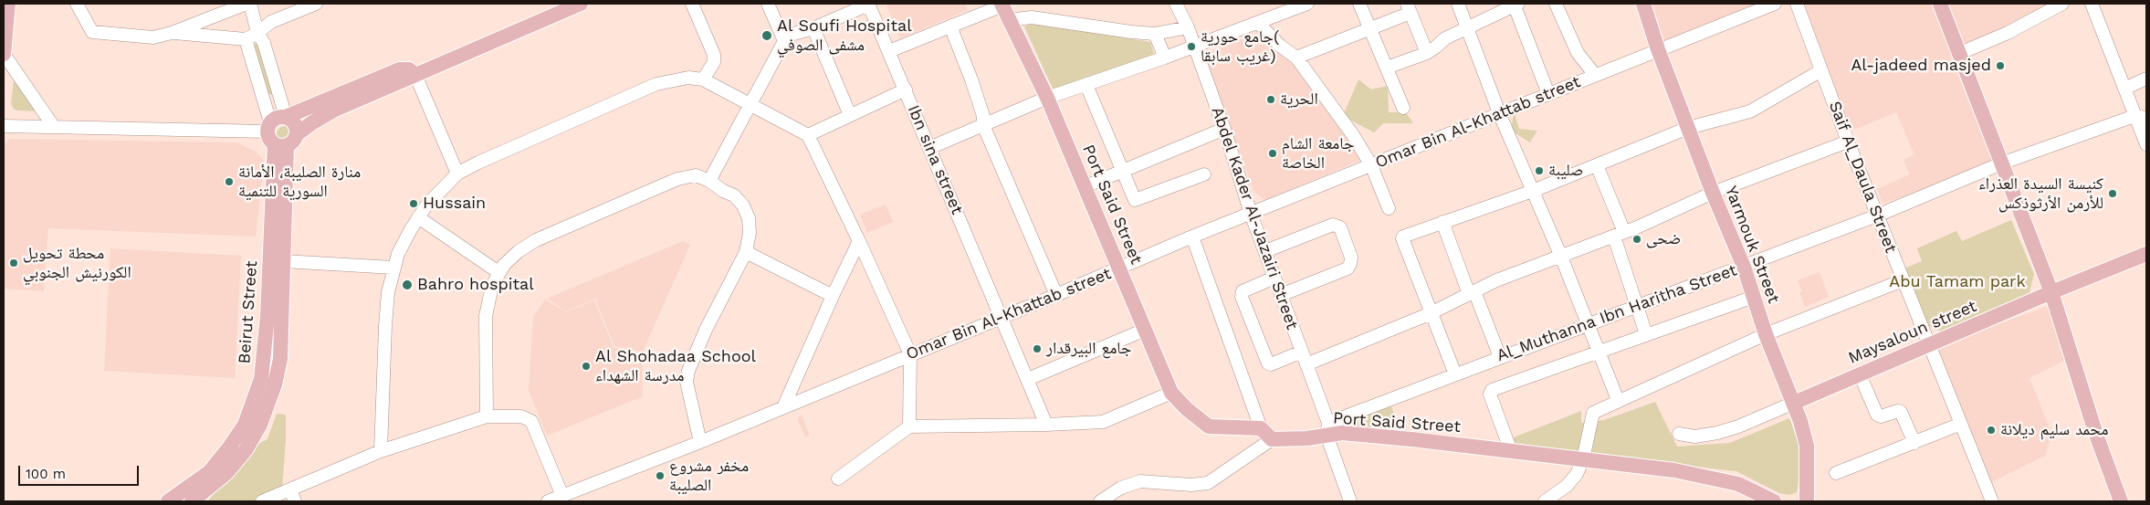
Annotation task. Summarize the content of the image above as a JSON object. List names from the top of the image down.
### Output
{
  "streets": {
    "main road": [
      "Port Said Street",
      "Yarmouk Street",
      "Beirut Street",
      "Maysaloun street"
    ],
    "street": [
      "Omar Bin Al-Khattab street",
      "Ibn sina street",
      "Saif Al_Daula Street",
      "Abdel Kader Al-Jazairi Street",
      "Al_Muthanna Ibn Haritha Street"
    ]
  },
  "crossings": [
    ["Omar Bin Al-Khattab street", "Ibn sina street"],
    ["Omar Bin Al-Khattab street", "Port Said Street"],
    ["Omar Bin Al-Khattab street", "Abdel Kader Al-Jazairi Street"],
    ["Omar Bin Al-Khattab street", "Yarmouk Street"],
    ["Saif Al_Daula Street", "Al_Muthanna Ibn Haritha Street"],
    ["Saif Al_Daula Street", "Maysaloun street"],
    ["Port Said Street", "Abdel Kader Al-Jazairi Street"],
    ["Port Said Street", "Al_Muthanna Ibn Haritha Street"],
    ["Abdel Kader Al-Jazairi Street", "Al_Muthanna Ibn Haritha Street"],
    ["Yarmouk Street", "Al_Muthanna Ibn Haritha Street"],
    ["Yarmouk Street", "Maysaloun street"]
  ],
  "parks": ["Abu Tamam park"],
  "places": [
    "Al Soufi Hospital مشفى الصوفي",
    "جامع حورية( غريب سابقا)",
    "Al-jadeed masjed",
    "الحرية",
    "جامعة الشام الخاصة",
    "صليبة",
    "منارة الصليبة، الأمانة السورية للتنمية",
    "كنيسة السيدة العذراء للأرمن الأرثوذكس",
    "Hussain",
    "ضحى",
    "محطة تحويل الكورنيش الجنوبي",
    "Bahro hospital",
    "جامع البيرقدار",
    "Al Shohadaa School مدرسة الشهداء",
    "محمد سليم ديلانة",
    "مخفر مشروع الصليبة"
  ],
  "scale_bar": "100 m"
}
